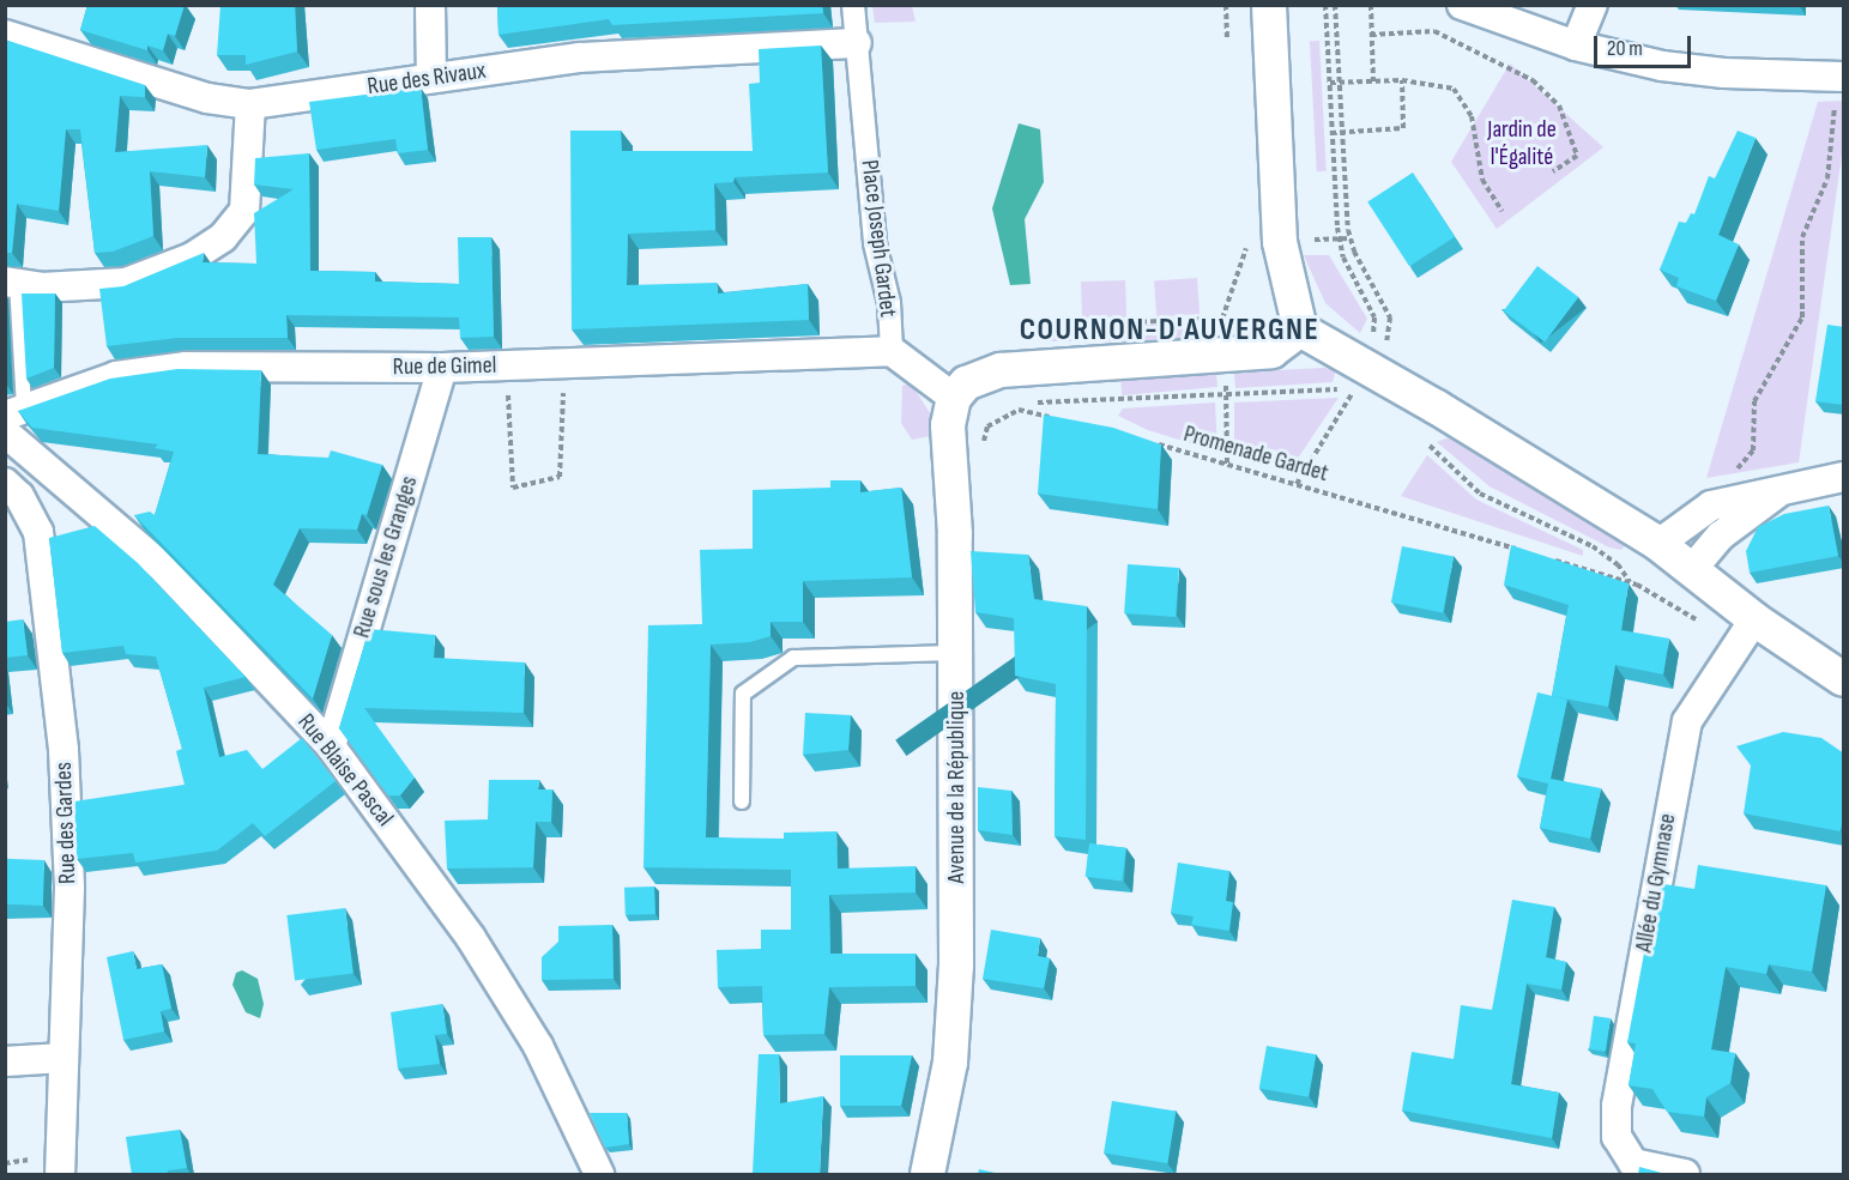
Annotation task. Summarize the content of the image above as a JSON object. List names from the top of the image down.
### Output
{
  "streets": {
    "street": [
      "Rue des Rivaux",
      "Place Joseph Gardet",
      "Rue de Gimel",
      "Rue sous les Granges",
      "Rue Blaise Pascal",
      "Avenue de la République",
      "Rue des Gardes",
      "Allée du Gymnase"
    ],
    "path": ["Promenade Gardet"]
  },
  "crossings": [
    ["Rue des Rivaux", "Place Joseph Gardet"],
    ["Place Joseph Gardet", "Rue de Gimel"],
    ["Place Joseph Gardet", "Avenue de la République"],
    ["Rue de Gimel", "Rue sous les Granges"],
    ["Rue sous les Granges", "Rue Blaise Pascal"]
  ],
  "districts": ["COURNON-D'AUVERGNE"],
  "parks": ["Jardin de l'Égalité"],
  "scale_bar": "20 m"
}
